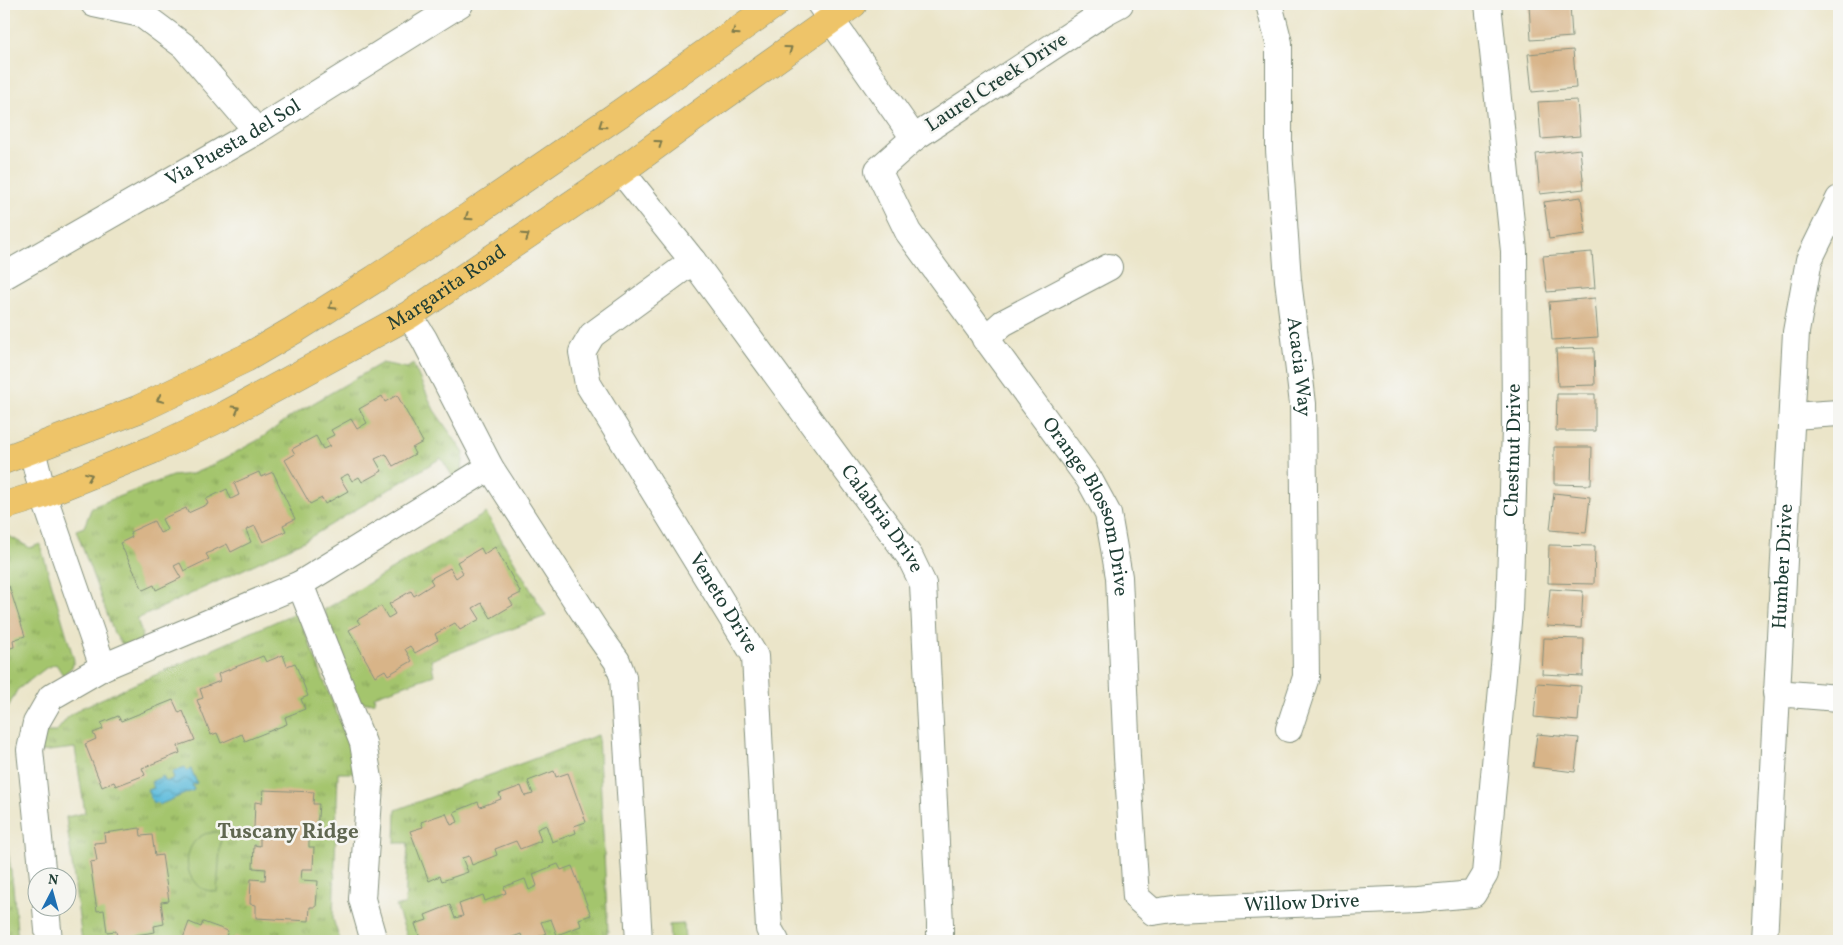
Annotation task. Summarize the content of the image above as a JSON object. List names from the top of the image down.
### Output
{
  "streets": {
    "main road": ["Margarita Road"],
    "street": [
      "Laurel Creek Drive",
      "Via Puesta del Sol",
      "Acacia Way",
      "Chestnut Drive",
      "Orange Blossom Drive",
      "Calabria Drive",
      "Humber Drive",
      "Veneto Drive",
      "Willow Drive"
    ]
  },
  "crossings": [
    ["Laurel Creek Drive", "Orange Blossom Drive"],
    ["Margarita Road", "Calabria Drive"],
    ["Chestnut Drive", "Willow Drive"],
    ["Orange Blossom Drive", "Willow Drive"],
    ["Calabria Drive", "Veneto Drive"]
  ],
  "districts": ["Tuscany Ridge"],
  "north": "top"
}
